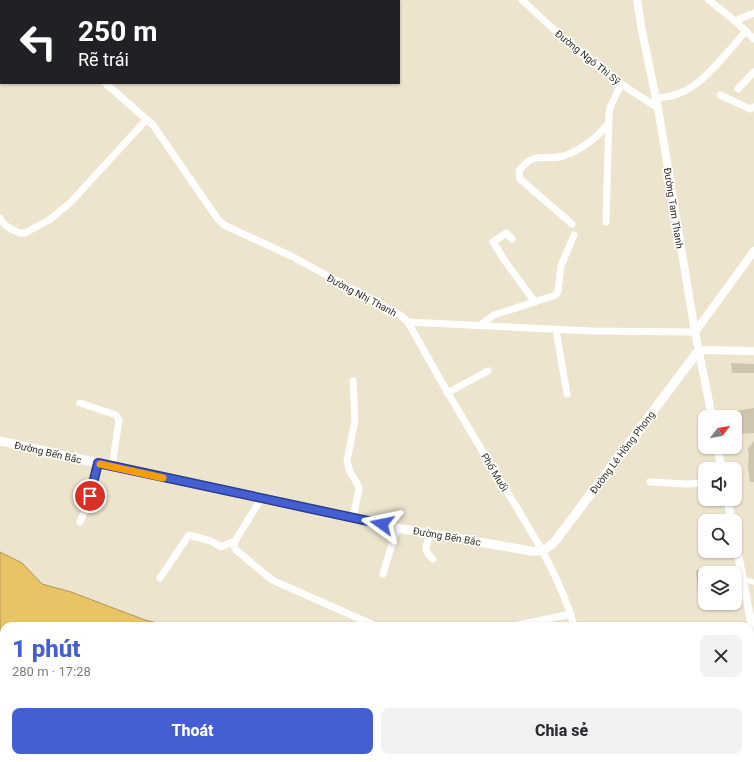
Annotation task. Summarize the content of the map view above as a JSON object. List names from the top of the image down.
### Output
{
  "streets": {
    "main road": ["Đường Bến Bắc", "Đường Lê Hồng Phong"],
    "street": [
      "Đường Ngô Thì Sỹ",
      "Đường Tam Thanh",
      "Đường Nhị Thanh",
      "Phố Muối"
    ]
  },
  "crossings": [
    ["Đường Ngô Thì Sỹ", "Đường Tam Thanh"],
    ["Đường Tam Thanh", "Đường Nhị Thanh"],
    ["Đường Tam Thanh", "Đường Lê Hồng Phong"],
    ["Đường Nhị Thanh", "Phố Muối"],
    ["Đường Bến Bắc", "Đường Lê Hồng Phong"],
    ["Đường Bến Bắc", "Phố Muối"],
    ["Đường Lê Hồng Phong", "Phố Muối"]
  ],
  "north": "top right",
  "page": {
    "turn": ["250 m", "Rẽ trái"],
    "heading": ["1 phút", "280 m · 17:28"],
    "buttons": ["Thoát", "Chia sẻ"]
  }
}
